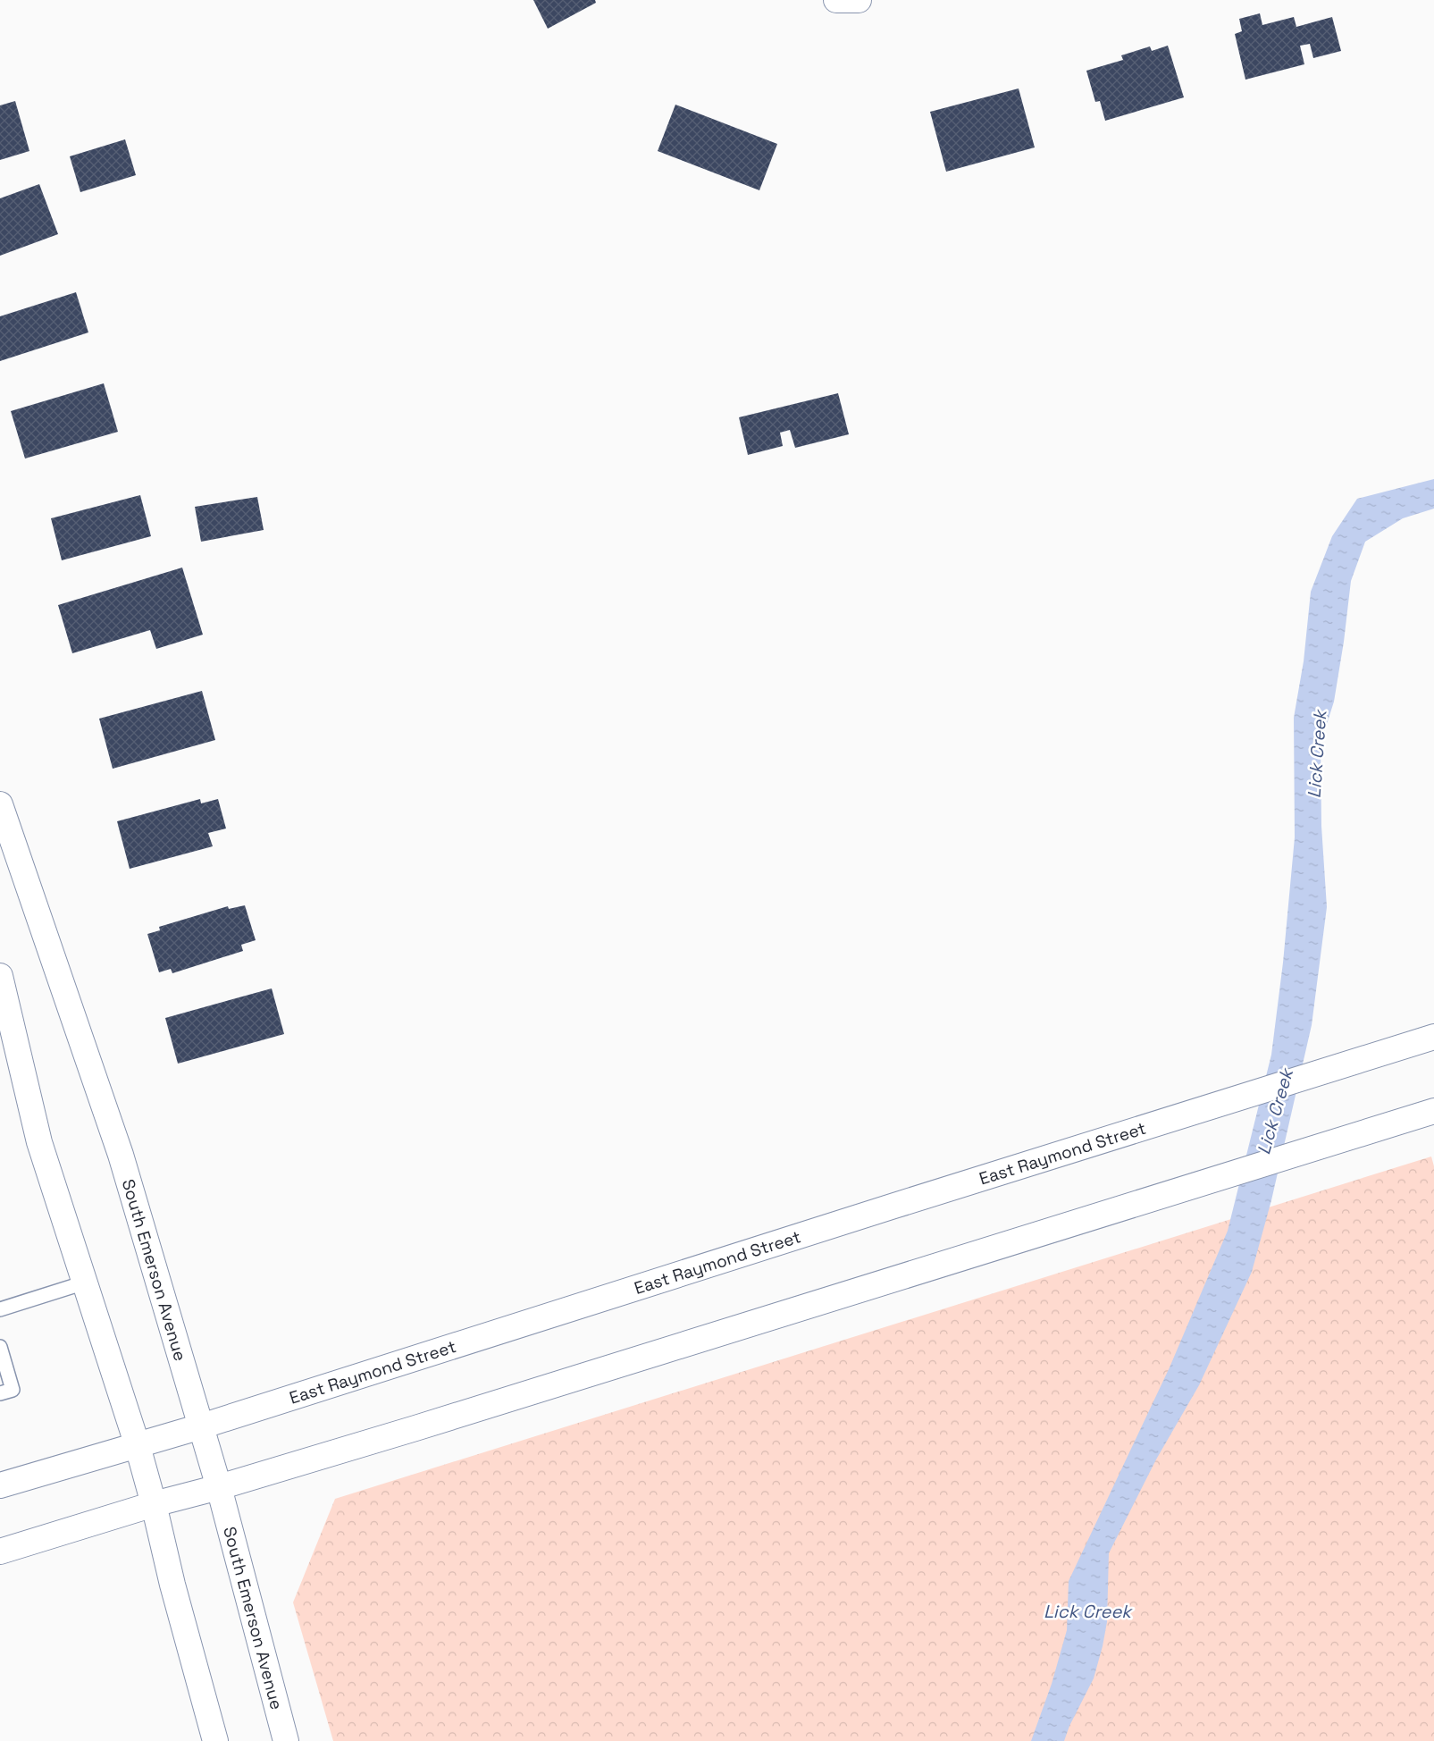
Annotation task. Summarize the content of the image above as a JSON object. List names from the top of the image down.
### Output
{
  "streets": {
    "main road": ["East Raymond Street", "South Emerson Avenue"]
  },
  "crossings": [
    ["East Raymond Street", "South Emerson Avenue"]
  ],
  "water": ["Lick Creek"]
}
